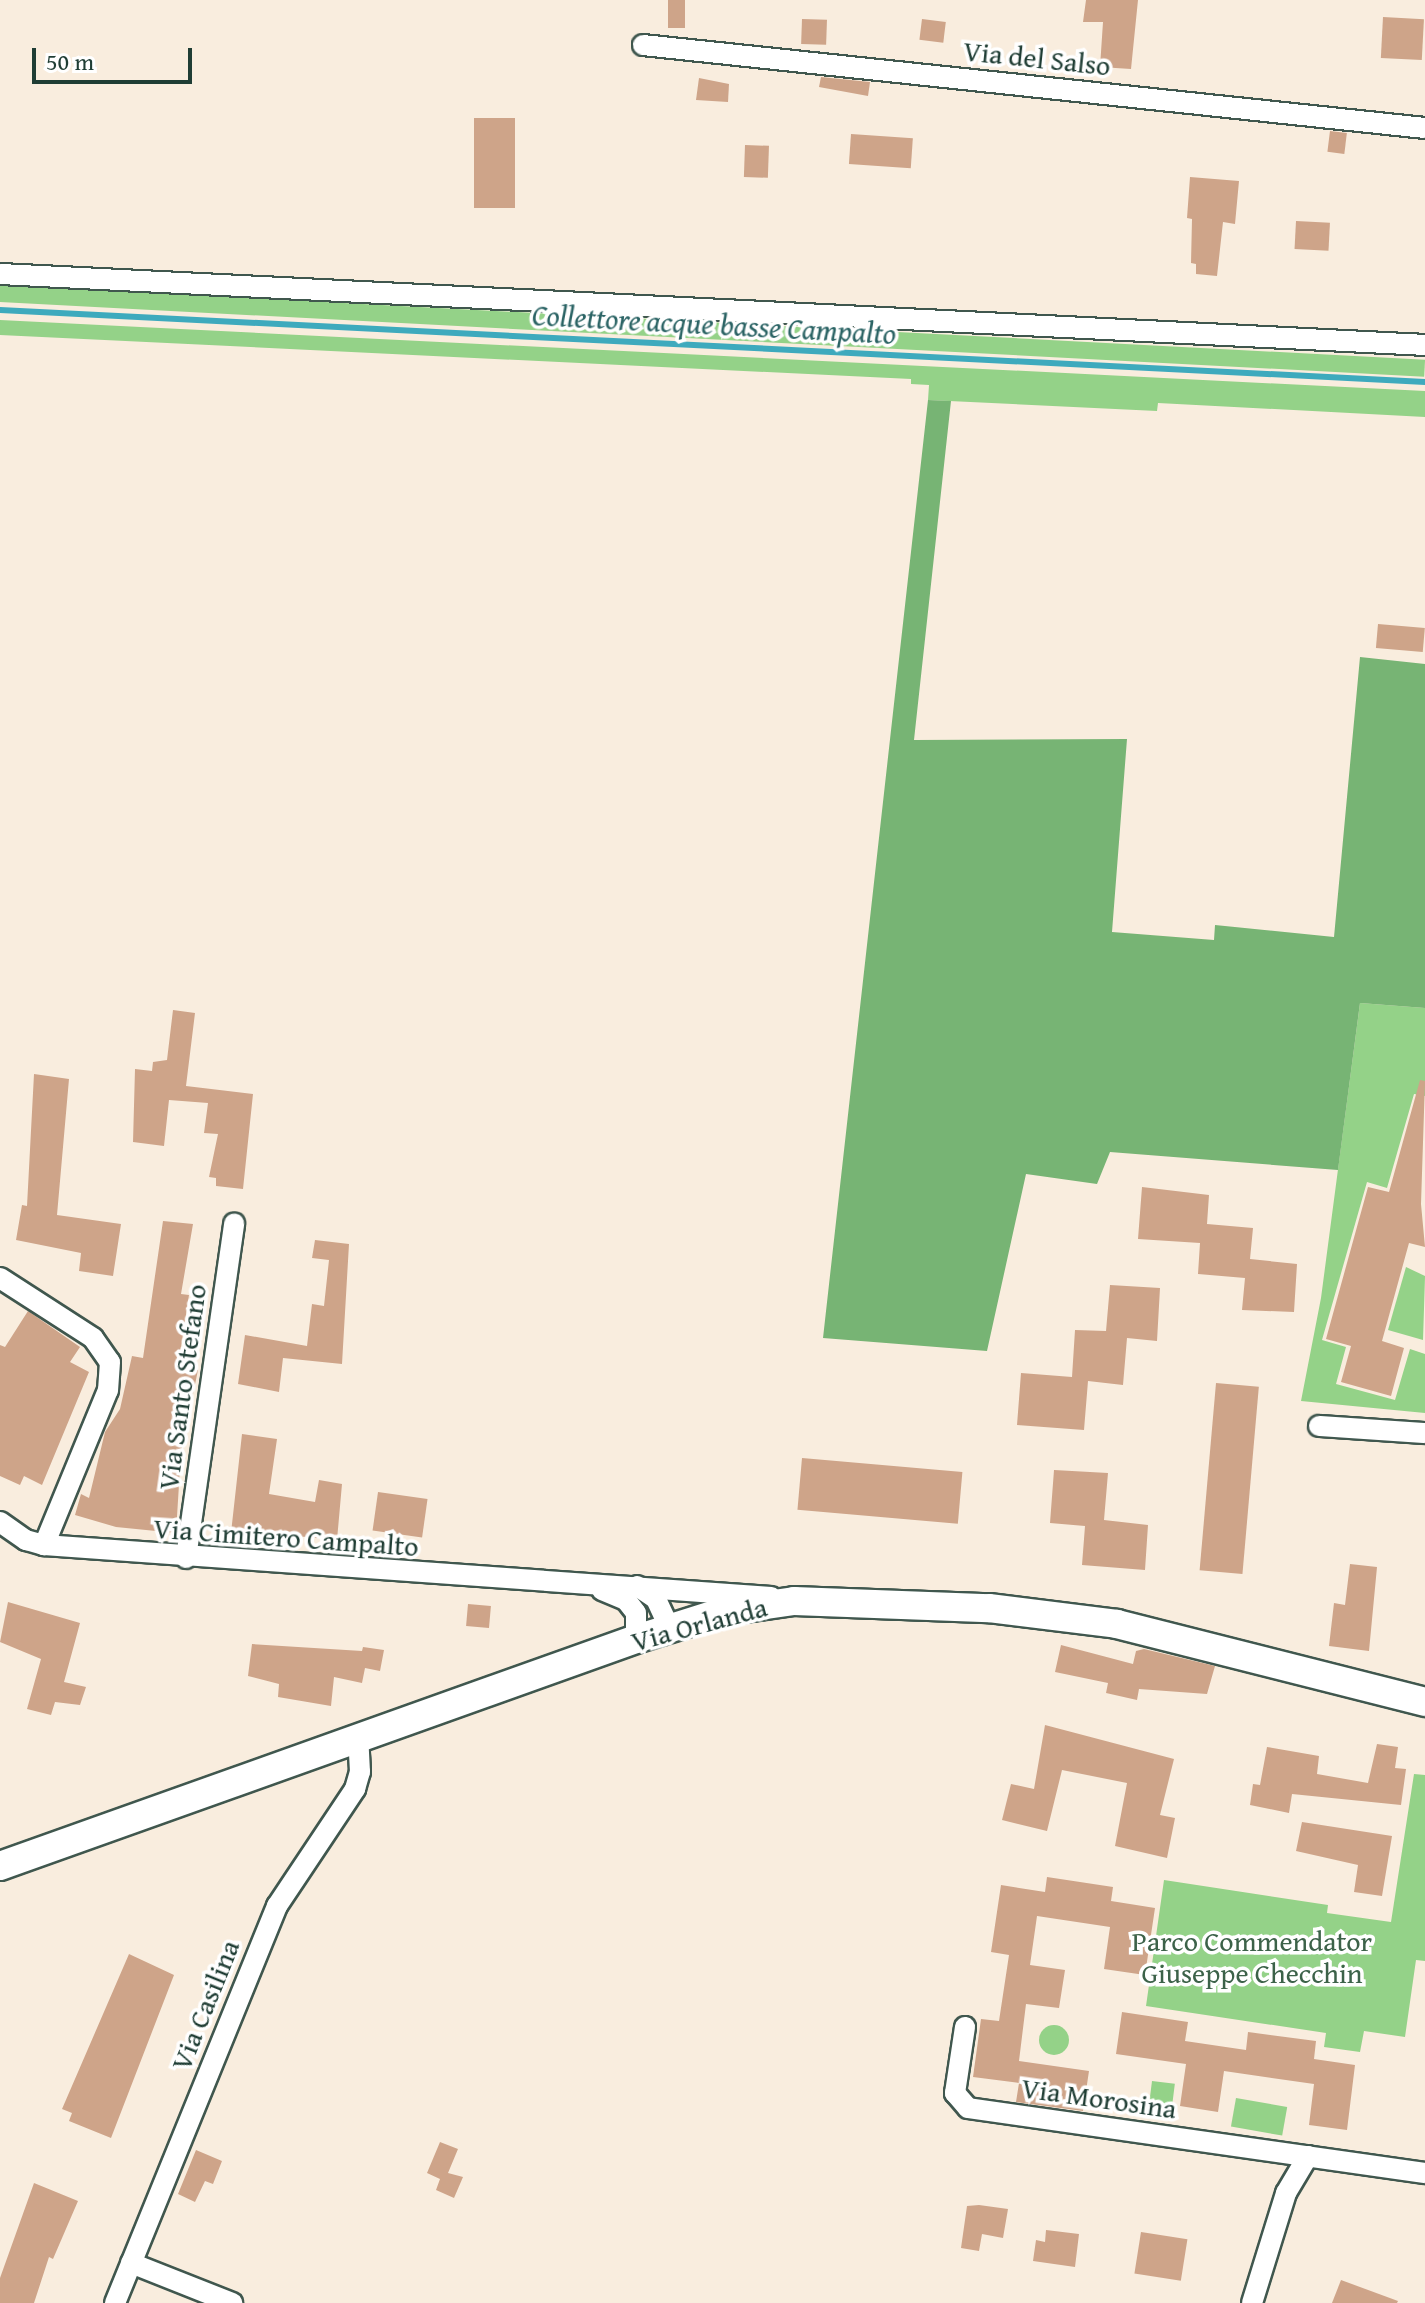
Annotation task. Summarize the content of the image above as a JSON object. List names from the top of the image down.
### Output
{
  "streets": {
    "main road": ["Via Orlanda"],
    "street": [
      "Via del Salso",
      "Via Santo Stefano",
      "Via Cimitero Campalto",
      "Via Casilina",
      "Via Morosina"
    ]
  },
  "crossings": [
    ["Via Santo Stefano", "Via Cimitero Campalto"],
    ["Via Cimitero Campalto", "Via Orlanda"],
    ["Via Orlanda", "Via Casilina"]
  ],
  "water": ["Collettore acque basse Campalto"],
  "parks": ["Parco Commendator Giuseppe Checchin"],
  "scale_bar": "50 m"
}
